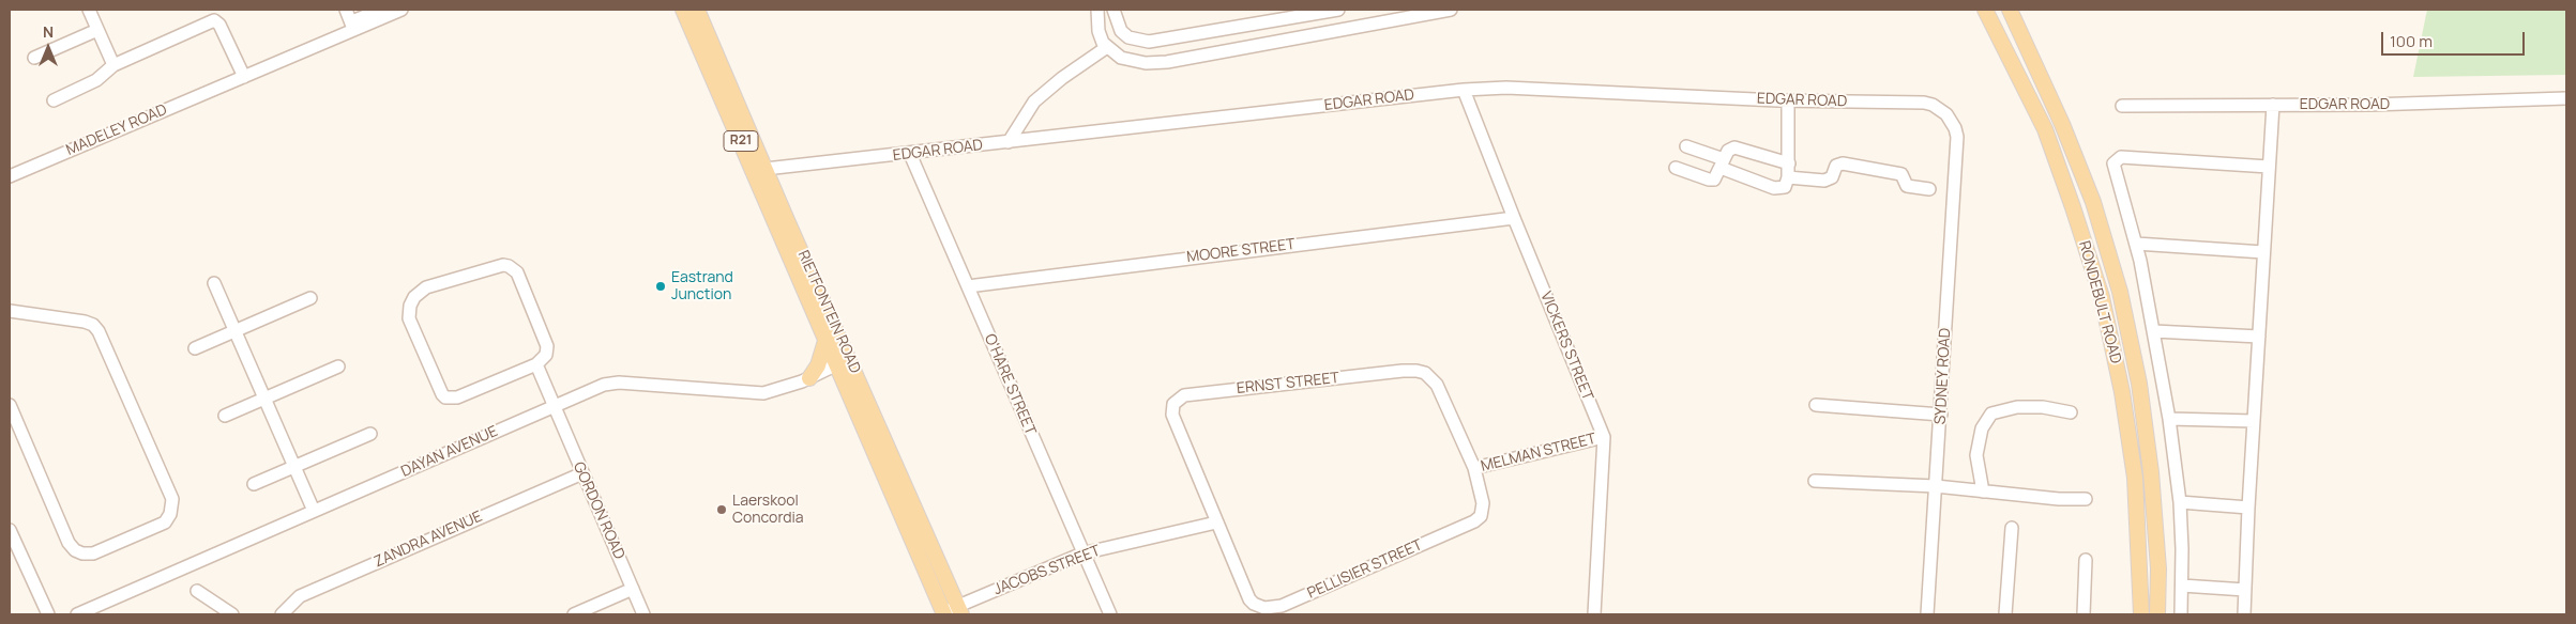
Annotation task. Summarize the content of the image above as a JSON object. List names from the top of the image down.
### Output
{
  "streets": {
    "main road": ["R21", "RONDEBULT ROAD", "RIETFONTEIN ROAD"],
    "street": [
      "EDGAR ROAD",
      "MADELEY ROAD",
      "MOORE STREET",
      "VICKERS STREET",
      "SYDNEY ROAD",
      "ERNST STREET",
      "O'HARE STREET",
      "DAYAN AVENUE",
      "MELMAN STREET",
      "GORDON ROAD",
      "ZANDRA AVENUE",
      "PELLISIER STREET",
      "JACOBS STREET"
    ]
  },
  "crossings": [
    ["EDGAR ROAD", "RIETFONTEIN ROAD"],
    ["EDGAR ROAD", "VICKERS STREET"],
    ["EDGAR ROAD", "SYDNEY ROAD"],
    ["EDGAR ROAD", "O'HARE STREET"],
    ["MOORE STREET", "VICKERS STREET"],
    ["MOORE STREET", "O'HARE STREET"],
    ["RIETFONTEIN ROAD", "DAYAN AVENUE"],
    ["RIETFONTEIN ROAD", "JACOBS STREET"],
    ["VICKERS STREET", "MELMAN STREET"],
    ["ERNST STREET", "MELMAN STREET"],
    ["ERNST STREET", "PELLISIER STREET"],
    ["ERNST STREET", "JACOBS STREET"],
    ["O'HARE STREET", "JACOBS STREET"],
    ["DAYAN AVENUE", "GORDON ROAD"],
    ["MELMAN STREET", "PELLISIER STREET"],
    ["GORDON ROAD", "ZANDRA AVENUE"],
    ["PELLISIER STREET", "JACOBS STREET"]
  ],
  "places": ["Eastrand Junction", "Laerskool Concordia"],
  "scale_bar": "100 m",
  "north": "top"
}
